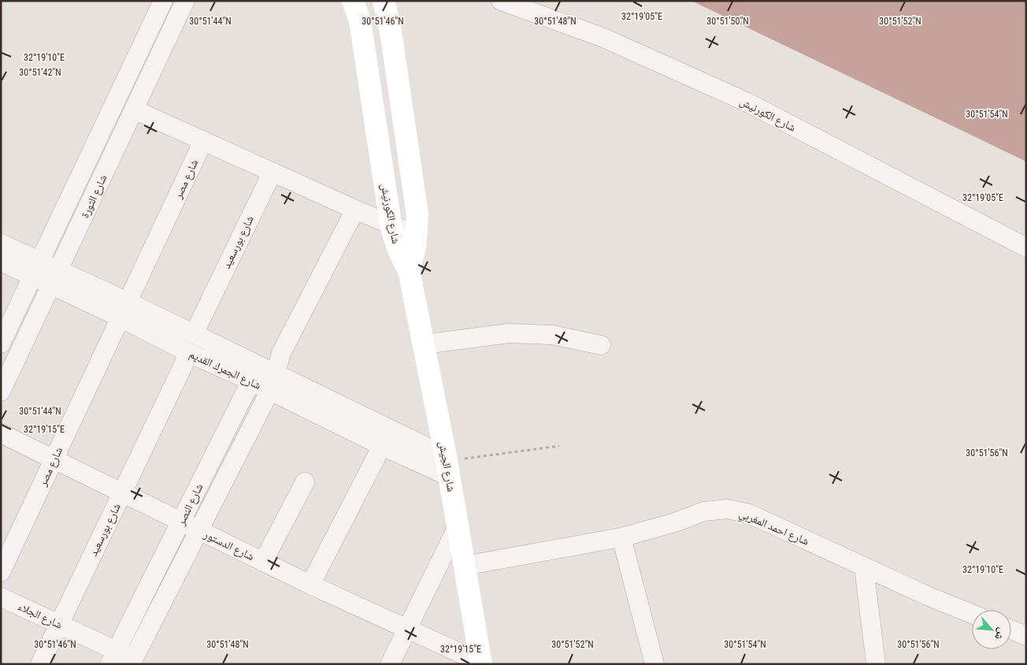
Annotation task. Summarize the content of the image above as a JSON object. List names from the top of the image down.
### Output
{
  "streets": {
    "main road": ["شارع الكورنيش", "شارع الجيش"],
    "street": [
      "شارع مصر",
      "شارع الثورة",
      "شارع بورسعيد",
      "شارع الجمرك القديم",
      "شارع النصر",
      "شارع احمد المغربي",
      "شارع الدستور",
      "شارع الجلاء"
    ]
  },
  "crossings": [
    ["شارع الكورنيش", "شارع الجيش"],
    ["شارع مصر", "شارع الجمرك القديم"],
    ["شارع مصر", "شارع الدستور"],
    ["شارع الثورة", "شارع الجمرك القديم"],
    ["شارع بورسعيد", "شارع الجمرك القديم"],
    ["شارع بورسعيد", "شارع الدستور"],
    ["شارع بورسعيد", "شارع الجلاء"],
    ["شارع الجمرك القديم", "شارع الجيش"],
    ["شارع الجمرك القديم", "شارع النصر"],
    ["شارع الجيش", "شارع احمد المغربي"],
    ["شارع الجيش", "شارع الدستور"],
    ["شارع النصر", "شارع الدستور"],
    ["شارع النصر", "شارع الجلاء"]
  ],
  "north": "bottom right",
  "coordinates": [
    "32°19'05\"E",
    "30°51'44\"N",
    "30°51'46\"N",
    "30°51'48\"N",
    "30°51'50\"N",
    "30°51'52\"N",
    "32°19'10\"E",
    "30°51'42\"N",
    "30°51'54\"N",
    "32°19'15\"E",
    "30°51'56\"N"
  ]
}
